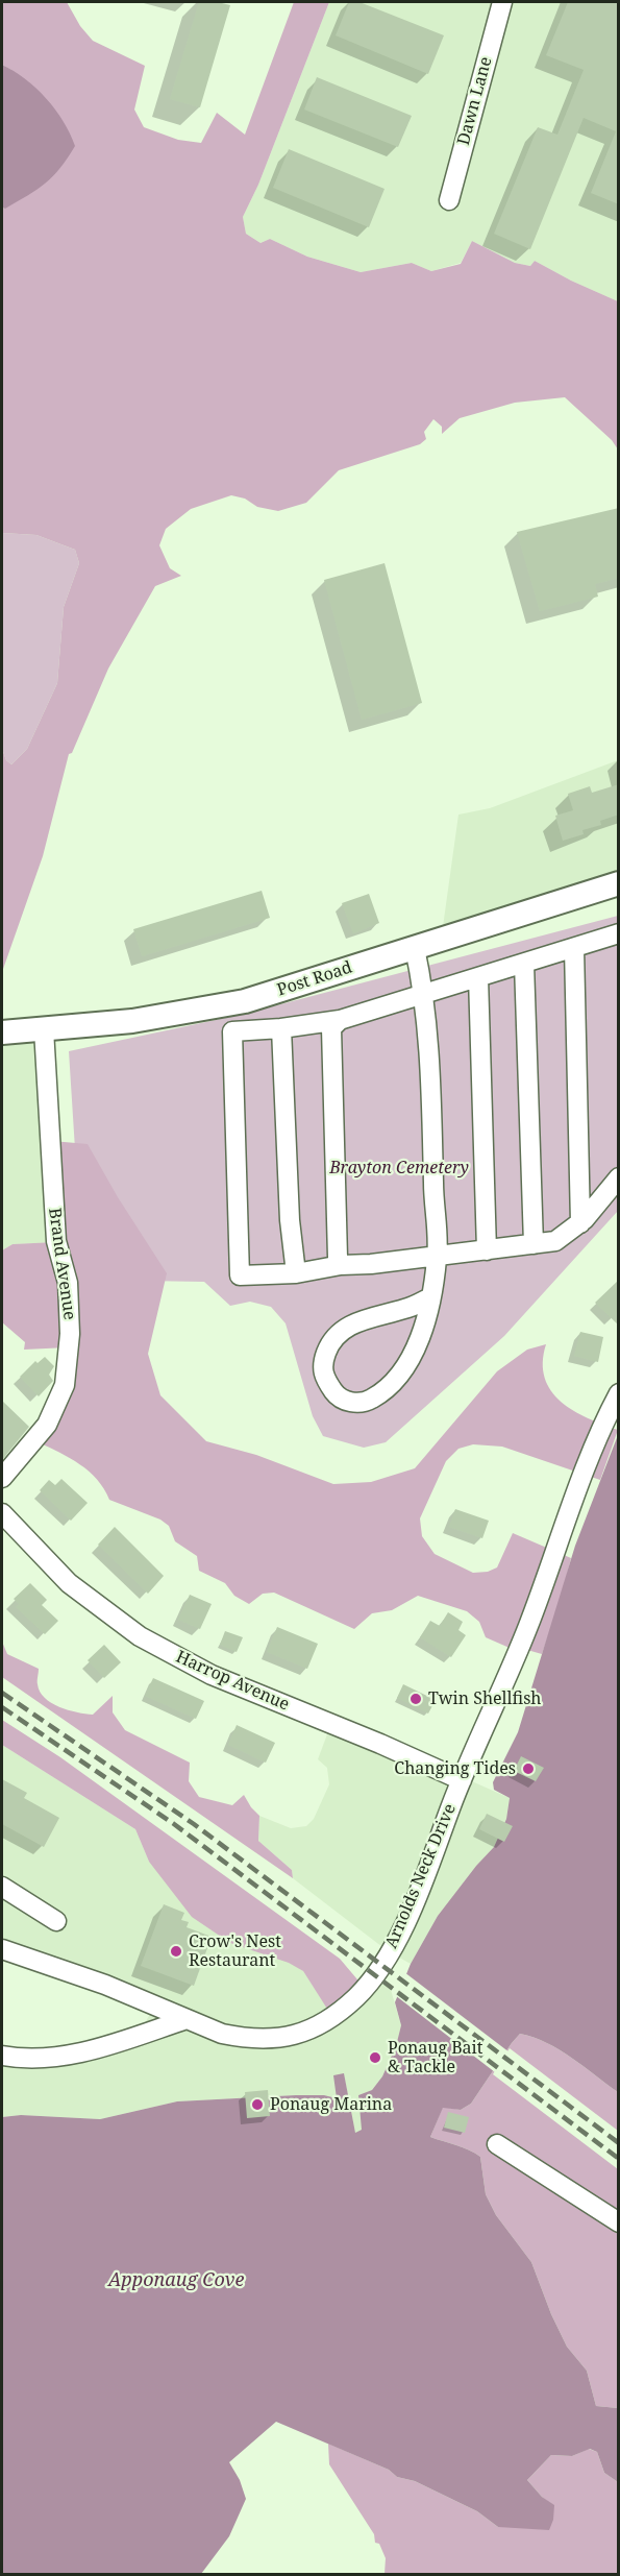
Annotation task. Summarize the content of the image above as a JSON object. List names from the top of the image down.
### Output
{
  "streets": {
    "main road": ["Post Road"],
    "street": [
      "Dawn Lane",
      "Brand Avenue",
      "Harrop Avenue",
      "Arnolds Neck Drive"
    ]
  },
  "crossings": [
    ["Post Road", "Brand Avenue"],
    ["Harrop Avenue", "Arnolds Neck Drive"]
  ],
  "water": ["Apponaug Cove"],
  "parks": ["Brayton Cemetery"],
  "places": [
    "Twin Shellfish",
    "Changing Tides",
    "Crow's Nest Restaurant",
    "Ponaug Bait & Tackle",
    "Ponaug Marina"
  ]
}
